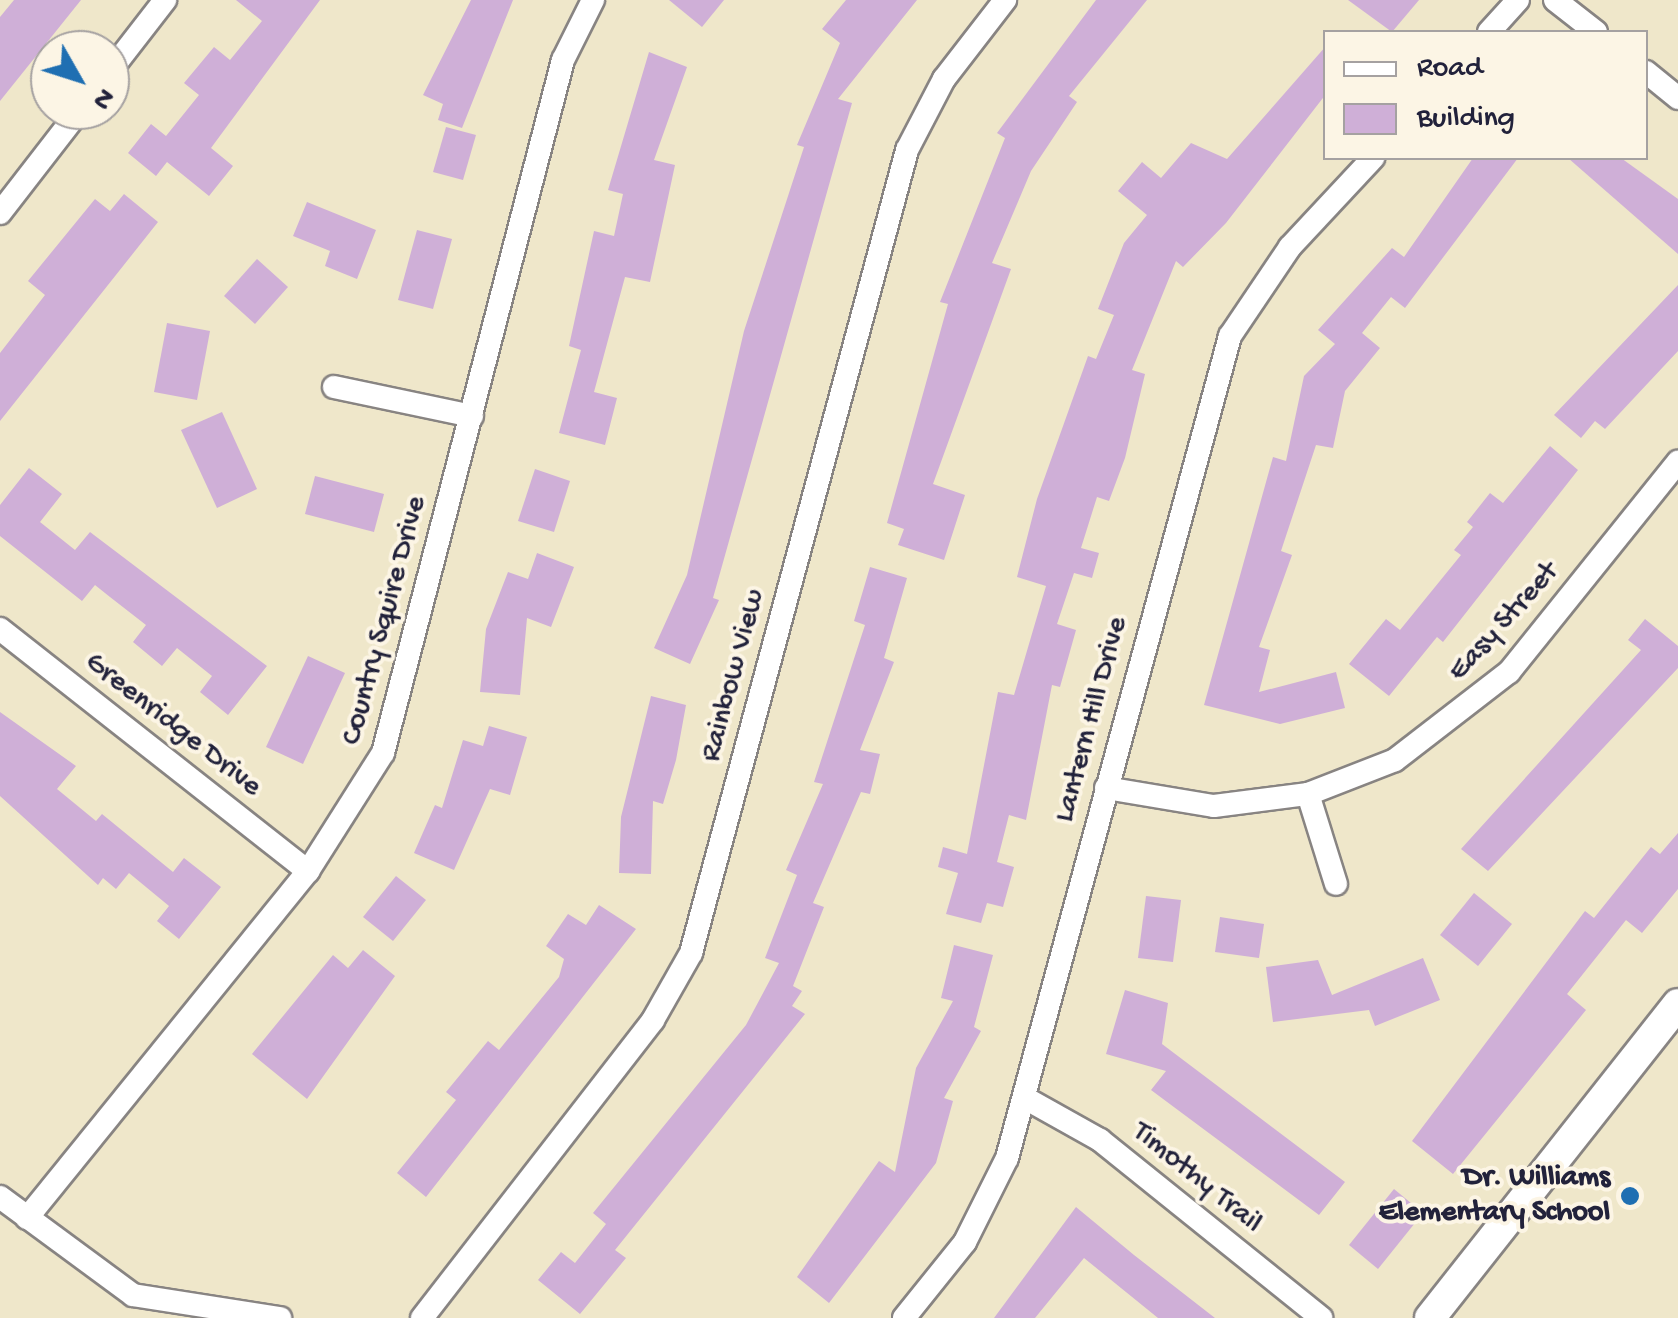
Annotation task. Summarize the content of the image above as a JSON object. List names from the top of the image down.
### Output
{
  "streets": {
    "street": [
      "Country Squire Drive",
      "Easy Street",
      "Rainbow View",
      "Lantern Hill Drive",
      "Greenridge Drive",
      "Timothy Trail"
    ]
  },
  "crossings": [
    ["Country Squire Drive", "Greenridge Drive"],
    ["Easy Street", "Lantern Hill Drive"],
    ["Lantern Hill Drive", "Timothy Trail"]
  ],
  "places": ["Dr. Williams Elementary School"],
  "legend": ["Road", "Building"],
  "north": "bottom right"
}
